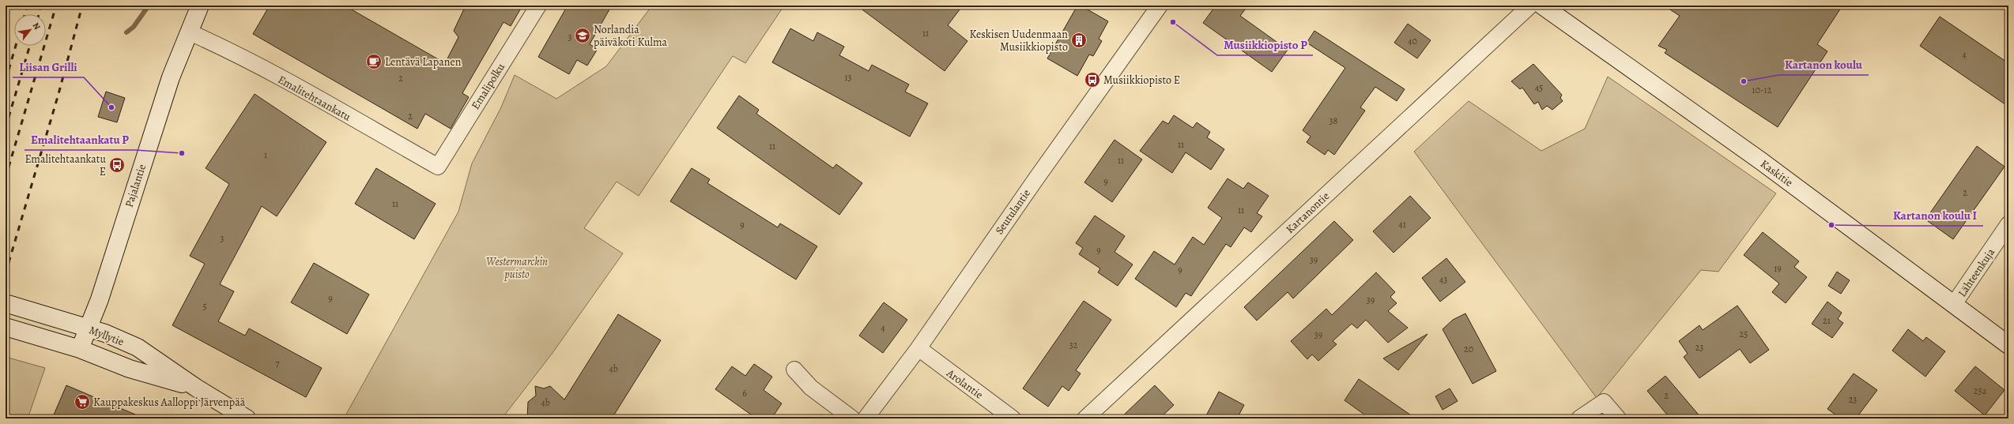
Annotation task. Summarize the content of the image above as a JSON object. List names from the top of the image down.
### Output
{
  "streets": {
    "street": [
      "Emalipolku",
      "Emalitehtaankatu",
      "Kaskitie",
      "Pajalantie",
      "Seutulantie",
      "Kartanontie",
      "Lähteenkuja",
      "Myllytie",
      "Arolantie"
    ]
  },
  "crossings": [
    ["Emalipolku", "Emalitehtaankatu"],
    ["Emalitehtaankatu", "Pajalantie"],
    ["Kaskitie", "Lähteenkuja"],
    ["Pajalantie", "Myllytie"],
    ["Seutulantie", "Arolantie"]
  ],
  "parks": ["Westermarckin puisto"],
  "places": {
    "other": [
      "Musiikkiopisto P",
      "Kartanon koulu",
      "Liisan Grilli",
      "Emalitehtaankatu P",
      "Kartanon koulu I"
    ],
    "school or university": ["Norlandia päiväkoti Kulma"],
    "building": ["Keskisen Uudenmaan Musiikkiopisto"],
    "cafe": ["Lentävä Lapanen"],
    "bus stop": ["Musiikkiopisto E", "Emalitehtaankatu E"],
    "supermarket": ["Kauppakeskus Aalloppi Järvenpää"]
  },
  "house_numbers": [
    "11",
    "3",
    "40",
    "4",
    "13",
    "2",
    "45",
    "10-12",
    "2",
    "38",
    "11",
    "11",
    "1",
    "11",
    "9",
    "2",
    "11",
    "11",
    "41",
    "9",
    "3",
    "9",
    "39",
    "19",
    "9",
    "43",
    "9",
    "39",
    "5",
    "21",
    "4",
    "25",
    "39",
    "32",
    "23",
    "20",
    "7",
    "4b",
    "25a",
    "6",
    "2",
    "23",
    "4b"
  ],
  "north": "top right"
}
